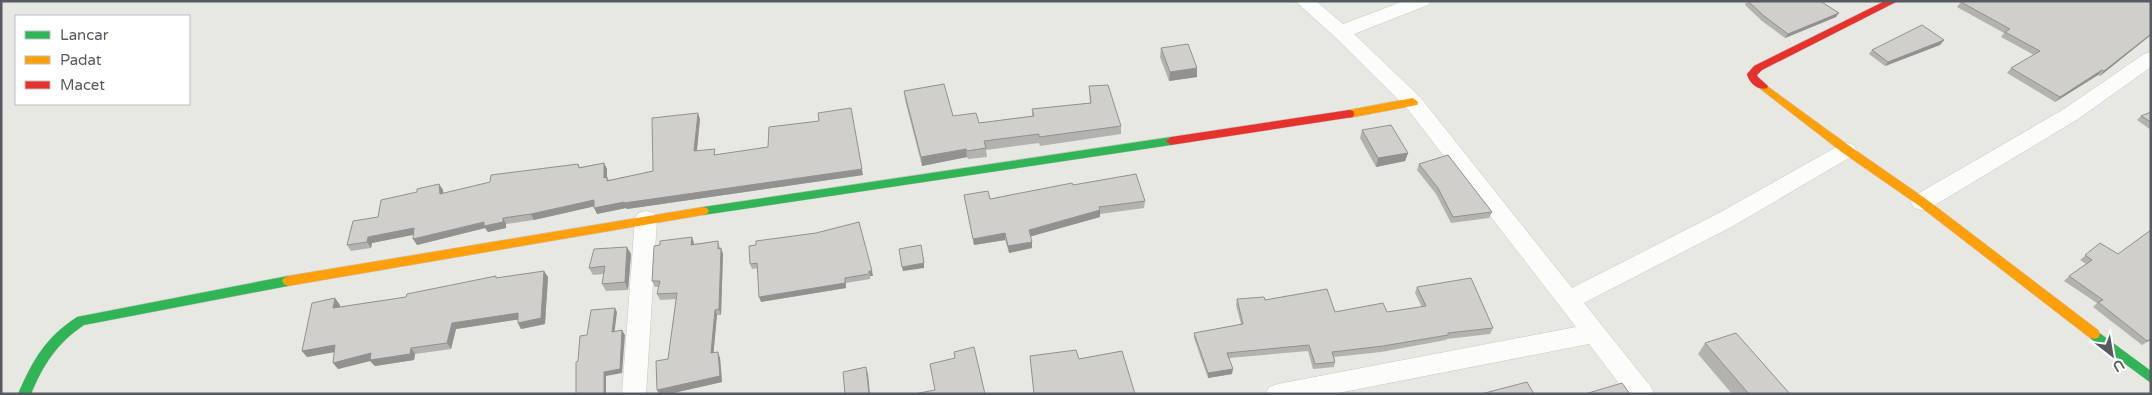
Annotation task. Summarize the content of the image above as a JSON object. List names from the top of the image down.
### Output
{
  "legend": ["Lancar", "Padat", "Macet"],
  "north": "bottom right"
}
